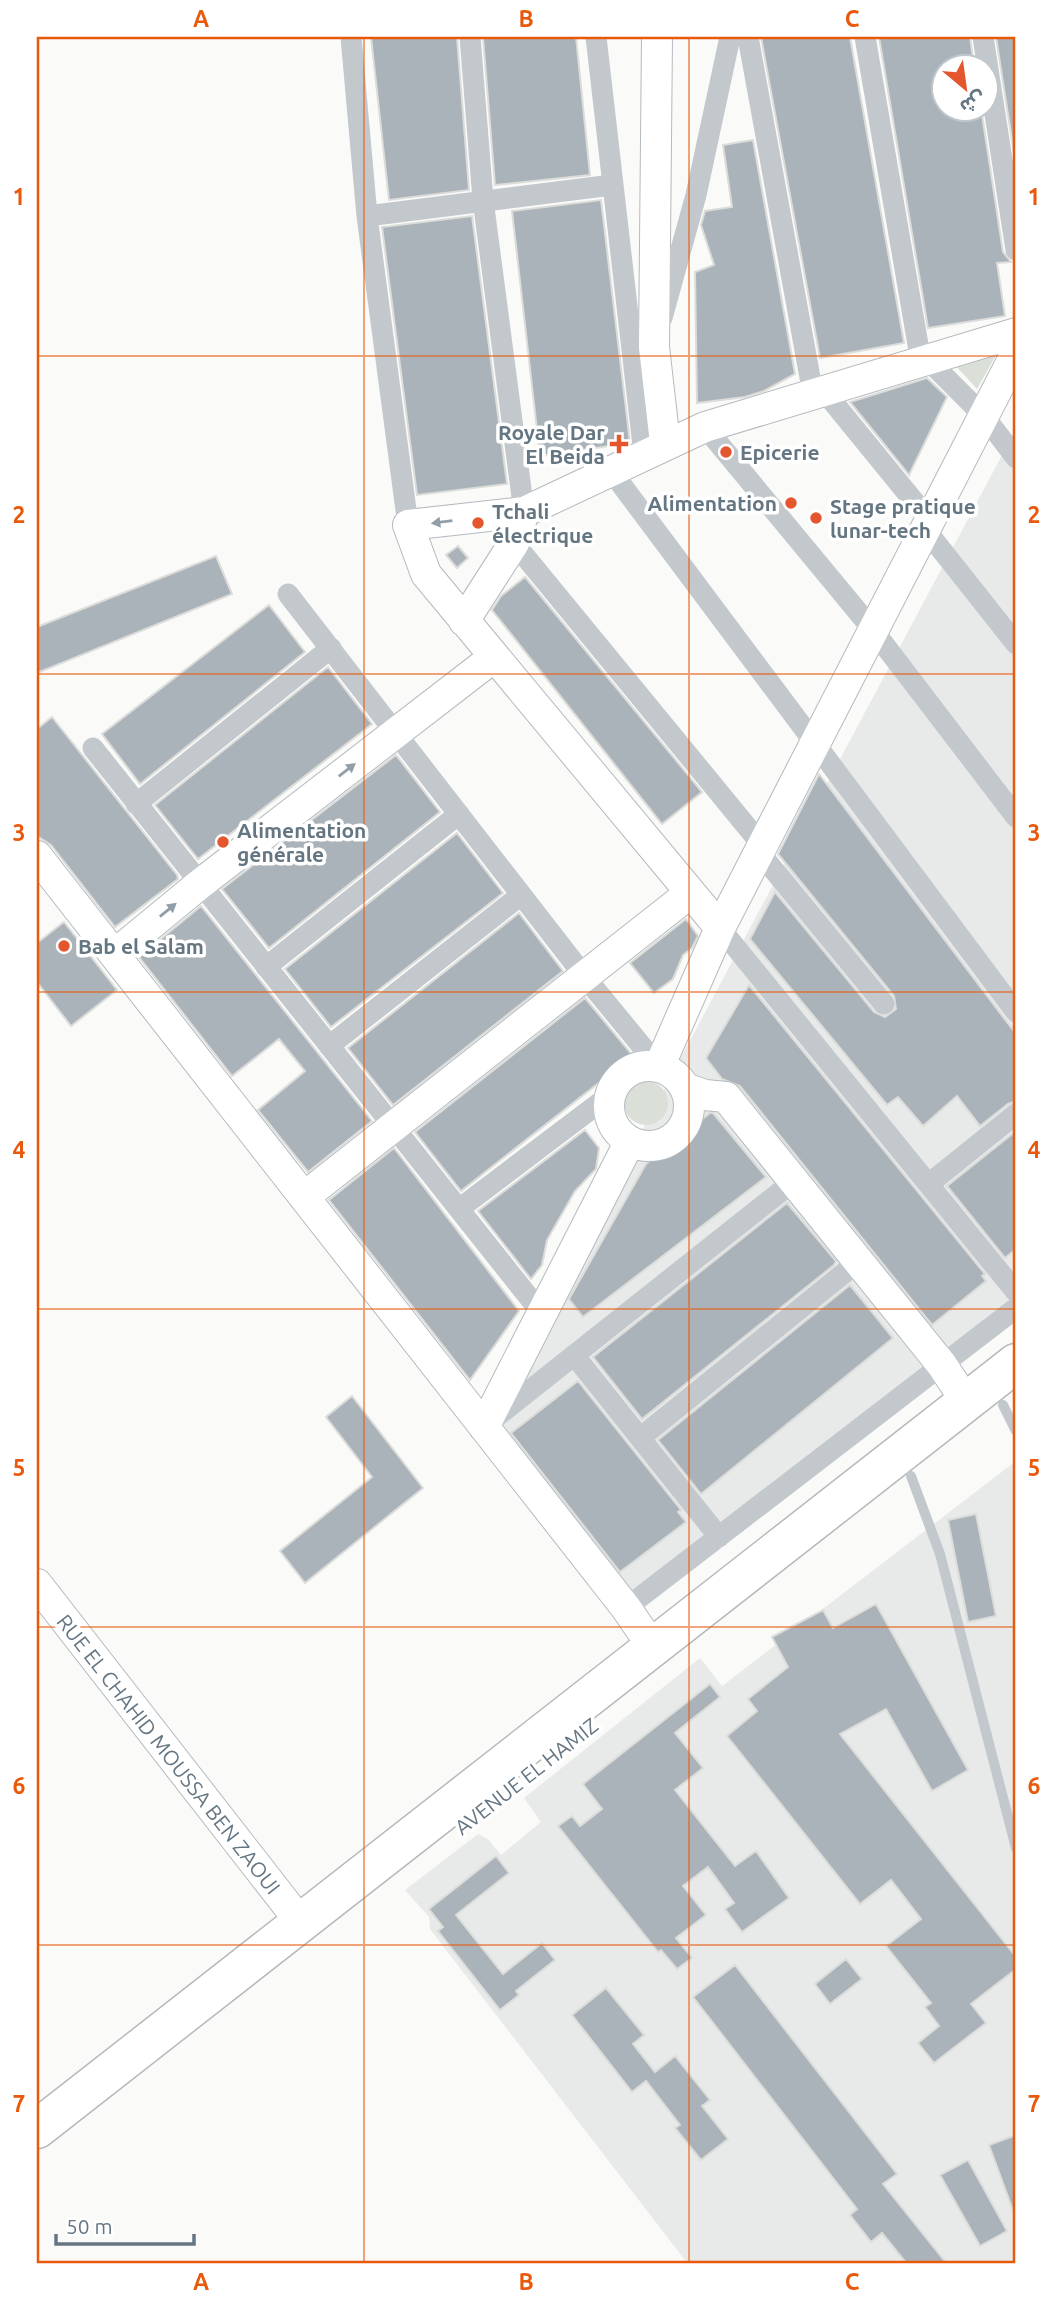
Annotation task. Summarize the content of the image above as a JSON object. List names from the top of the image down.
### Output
{
  "streets": {
    "highway": ["AVENUE EL HAMIZ"],
    "street": ["RUE EL CHAHID MOUSSA BEN ZAOUI"]
  },
  "places": {
    "health": ["Royale Dar El Beida"],
    "other": [
      "Epicerie",
      "Alimentation",
      "Stage pratique lunar-tech",
      "Tchali électrique",
      "Alimentation générale",
      "Bab el Salam"
    ]
  },
  "scale_bar": "50 m",
  "north": "bottom right",
  "grid": {
    "columns": ["A", "B", "C"],
    "rows": [
      "1",
      "2",
      "3",
      "4",
      "5",
      "6",
      "7"
    ]
  }
}
